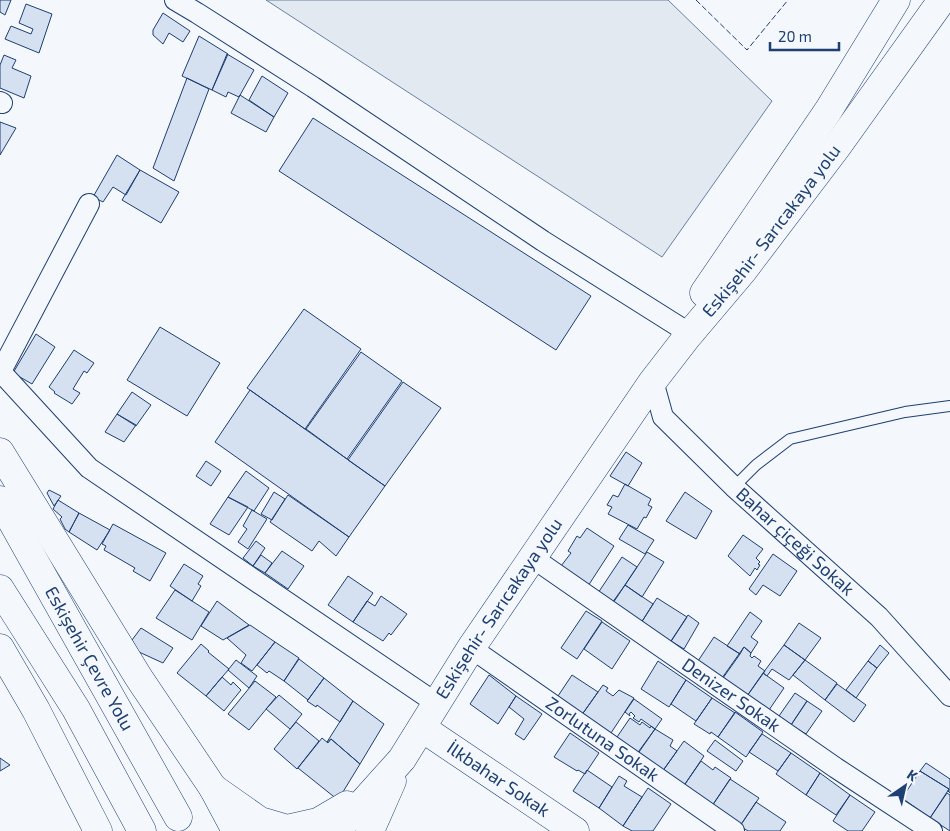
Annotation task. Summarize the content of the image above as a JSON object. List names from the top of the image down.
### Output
{
  "streets": {
    "main road": ["Eskişehir- Sarıcakaya yolu", "Eskişehir Çevre Yolu", "İlkbahar Sokak"],
    "street": ["Bahar çiçeği Sokak", "Denizer Sokak", "Zorlutuna Sokak"]
  },
  "crossings": [
    ["Eskişehir- Sarıcakaya yolu", "Bahar çiçeği Sokak"],
    ["Eskişehir- Sarıcakaya yolu", "Denizer Sokak"],
    ["Eskişehir- Sarıcakaya yolu", "Zorlutuna Sokak"],
    ["Eskişehir- Sarıcakaya yolu", "İlkbahar Sokak"]
  ],
  "scale_bar": "20 m",
  "north": "top right"
}
